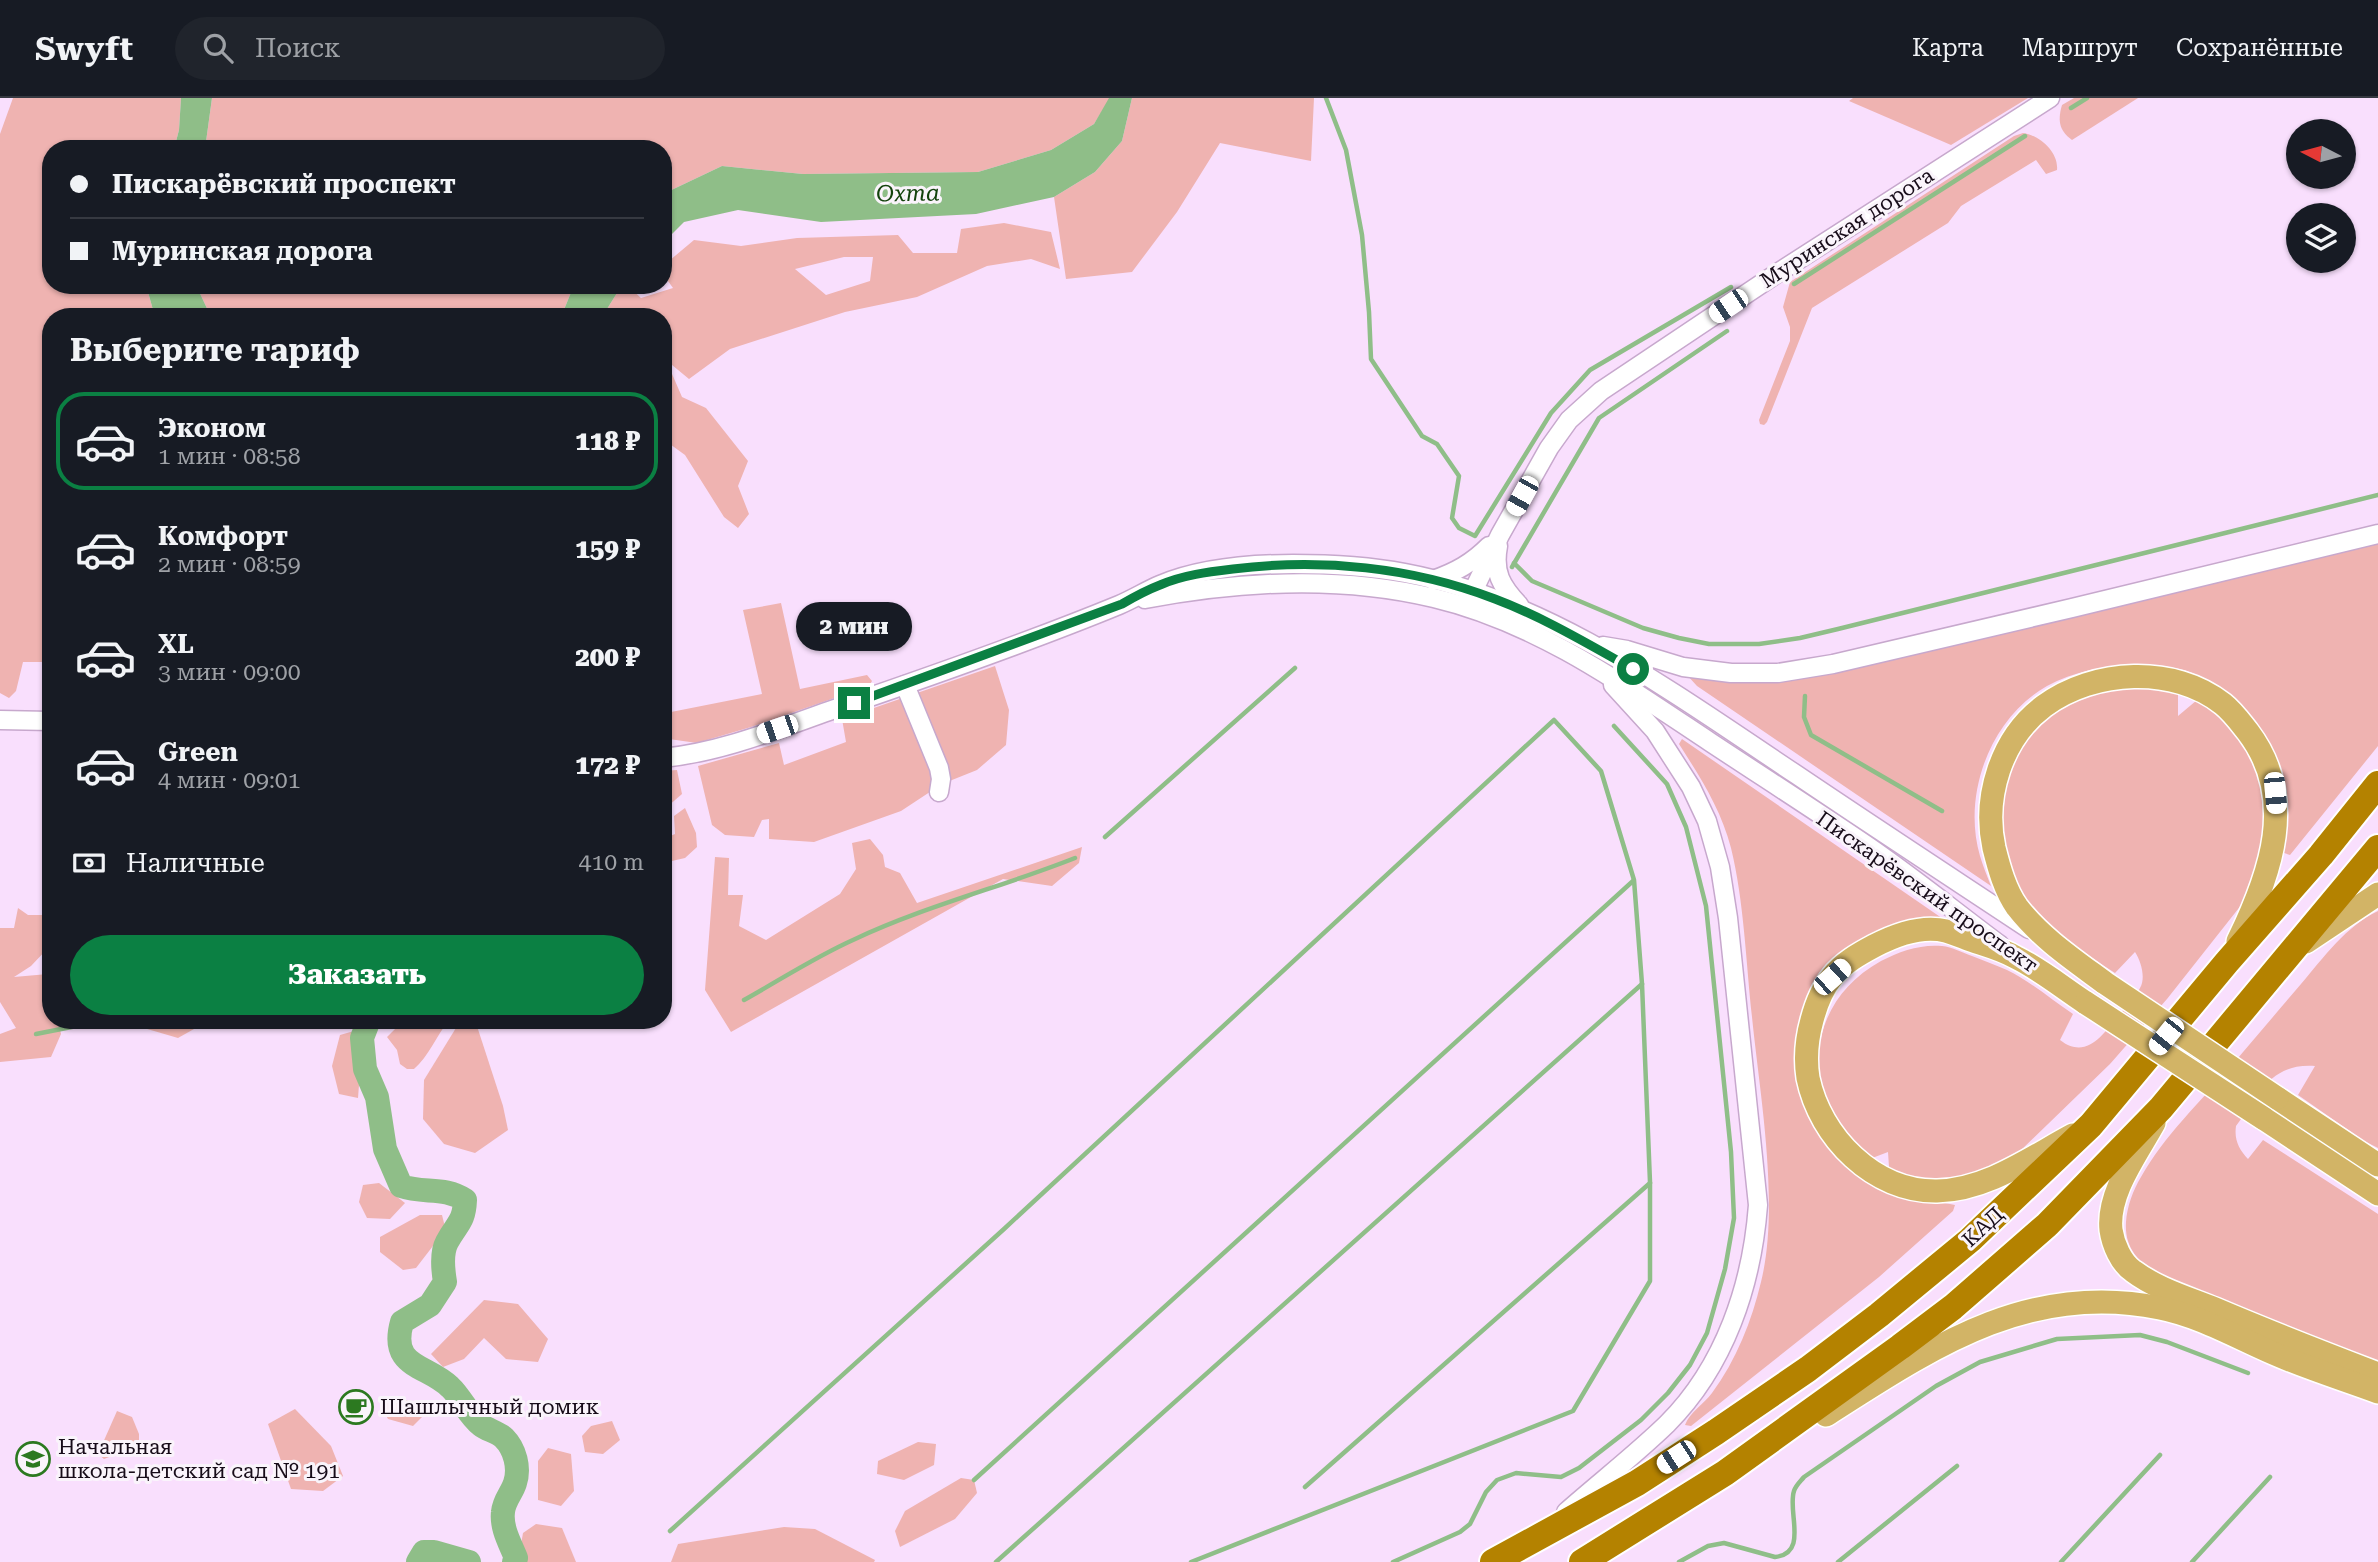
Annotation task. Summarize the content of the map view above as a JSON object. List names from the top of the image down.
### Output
{
  "streets": {
    "highway": ["КАД"],
    "main road": ["Пискарёвский проспект"],
    "street": ["Муринская дорога"]
  },
  "crossings": [
    ["Муринская дорога", "Пискарёвский проспект"]
  ],
  "water": ["Охта"],
  "places": {
    "cafe": ["Шашлычный домик"],
    "school or university": ["Начальная школа-детский сад № 191"]
  },
  "north": "left",
  "page": {
    "header": "Swyft",
    "search": "Поиск",
    "nav": ["Карта", "Маршрут", "Сохранённые"],
    "banner": ["Пискарёвский проспект", "Муринская дорога"],
    "heading": "Выберите тариф",
    "list": [
      {
        "name": "Эконом",
        "note": "1 мин · 08:58",
        "value": "118 ₽"
      },
      {
        "name": "Комфорт",
        "note": "2 мин · 08:59",
        "value": "159 ₽"
      },
      {
        "name": "XL",
        "note": "3 мин · 09:00",
        "value": "200 ₽"
      },
      {
        "name": "Green",
        "note": "4 мин · 09:01",
        "value": "172 ₽"
      }
    ],
    "bubble": "2 мин",
    "pay": ["Наличные", "410 m"],
    "buttons": "Заказать"
  }
}
